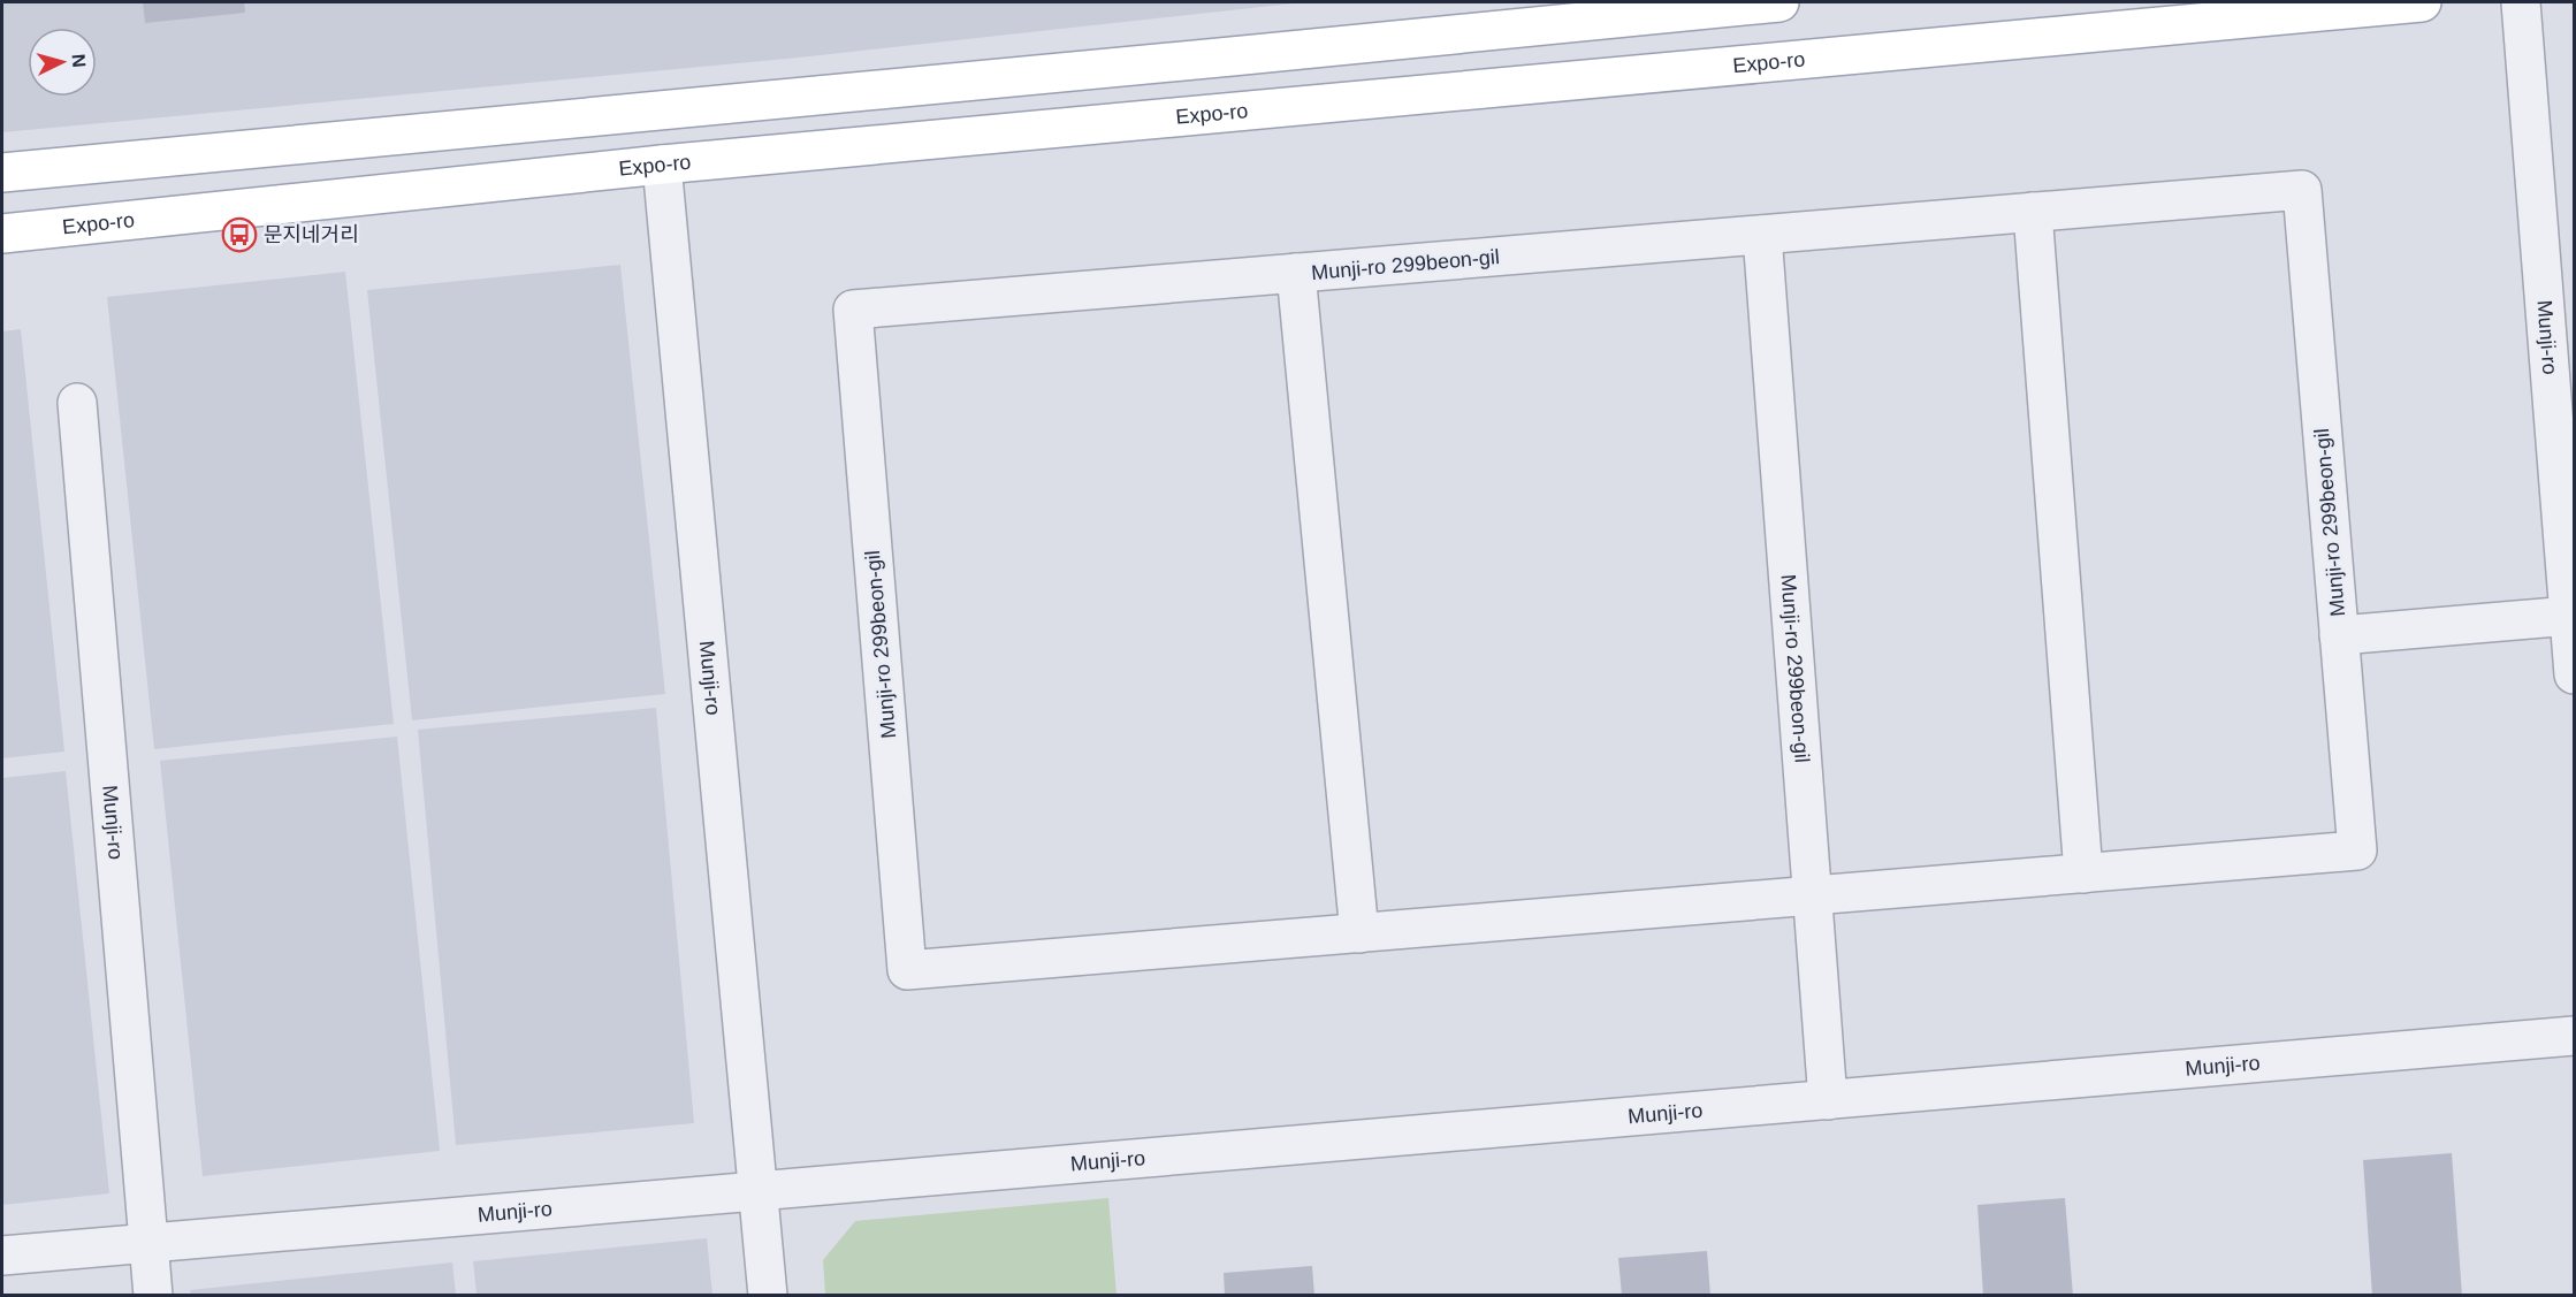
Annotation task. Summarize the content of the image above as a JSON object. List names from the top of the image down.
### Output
{
  "streets": {
    "main road": ["Expo-ro"],
    "street": ["Munji-ro 299beon-gil", "Munji-ro"]
  },
  "crossings": [
    ["Expo-ro", "Munji-ro"],
    ["Munji-ro 299beon-gil", "Munji-ro"]
  ],
  "places": {
    "bus stop": ["문지네거리"]
  },
  "north": "right"
}
